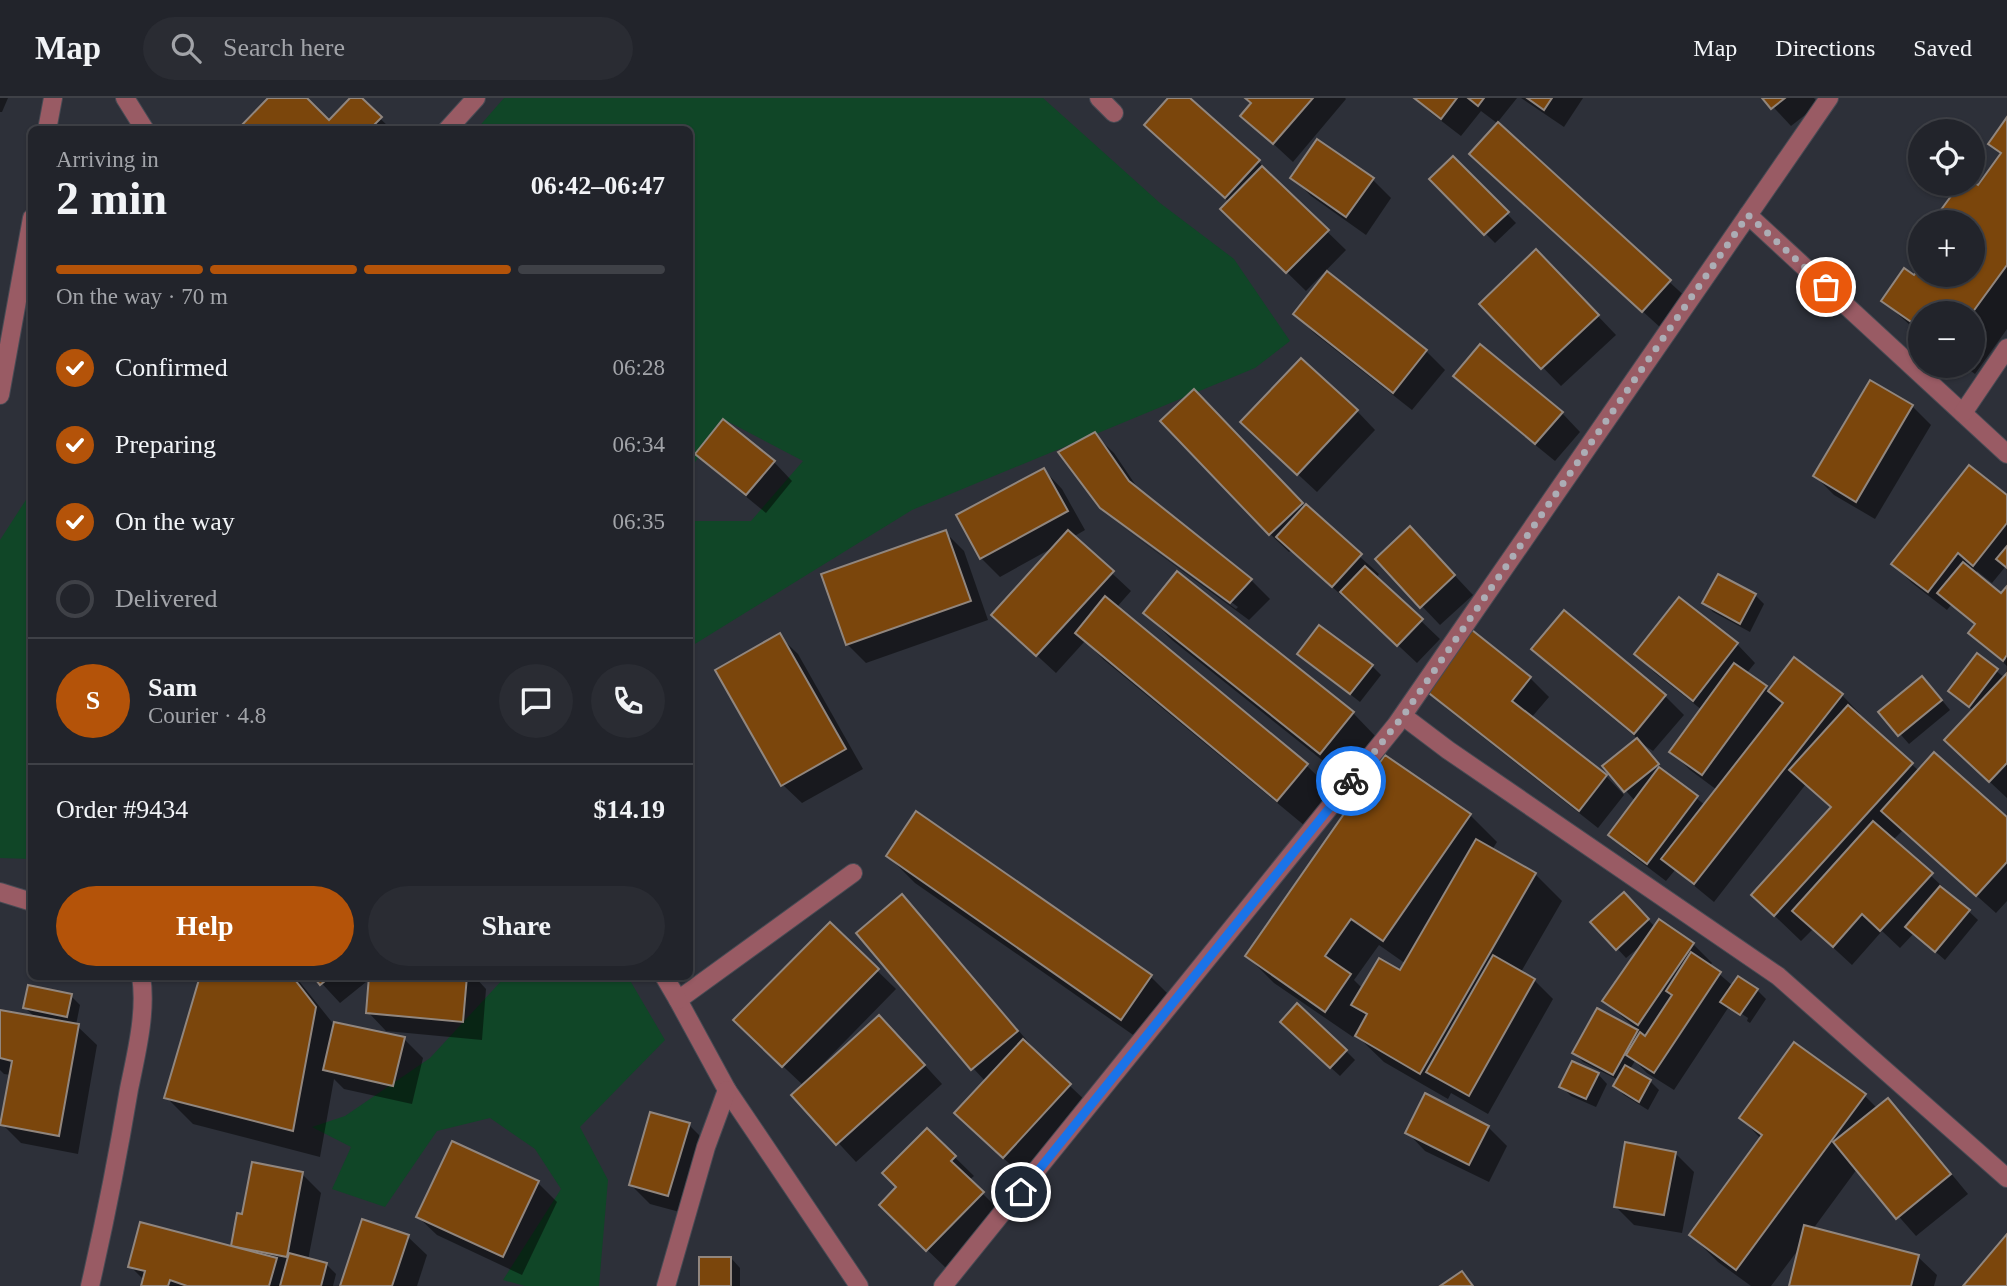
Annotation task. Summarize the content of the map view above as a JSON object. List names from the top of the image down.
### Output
{
  "page": {
    "header": "Map",
    "search": "Search here",
    "nav": ["Map", "Directions", "Saved"],
    "map_buttons": ["+", "−"],
    "heading": ["2 min", "Arriving in", "06:42–06:47"],
    "panel": [
      "Sam",
      "Courier · 4.8",
      "Order #9434",
      "$14.19"
    ],
    "bar": "On the way · 70 m",
    "list": [
      ["Confirmed", "06:28"],
      ["Preparing", "06:34"],
      ["On the way", "06:35"],
      "Delivered"
    ],
    "round": "S",
    "buttons": ["Help", "Share"]
  }
}
